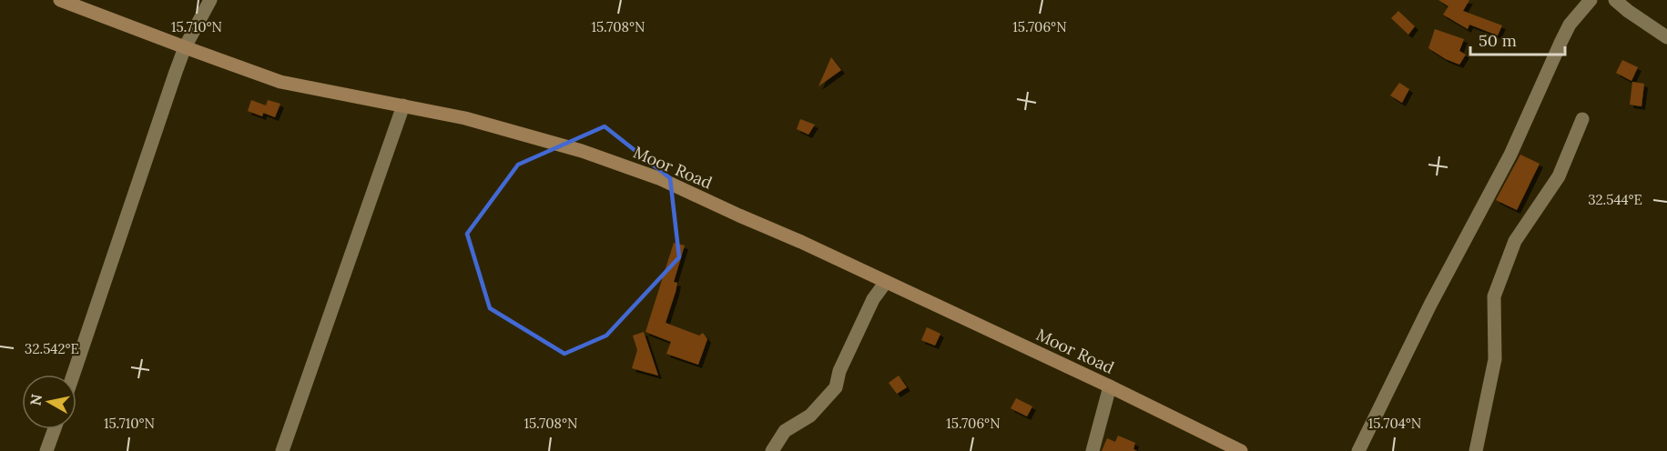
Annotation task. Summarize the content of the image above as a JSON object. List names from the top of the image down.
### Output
{
  "streets": {
    "street": ["Moor Road"]
  },
  "scale_bar": "50 m",
  "north": "left",
  "coordinates": [
    "15.710°N",
    "15.708°N",
    "15.706°N",
    "32.544°E",
    "32.542°E",
    "15.704°N"
  ]
}
